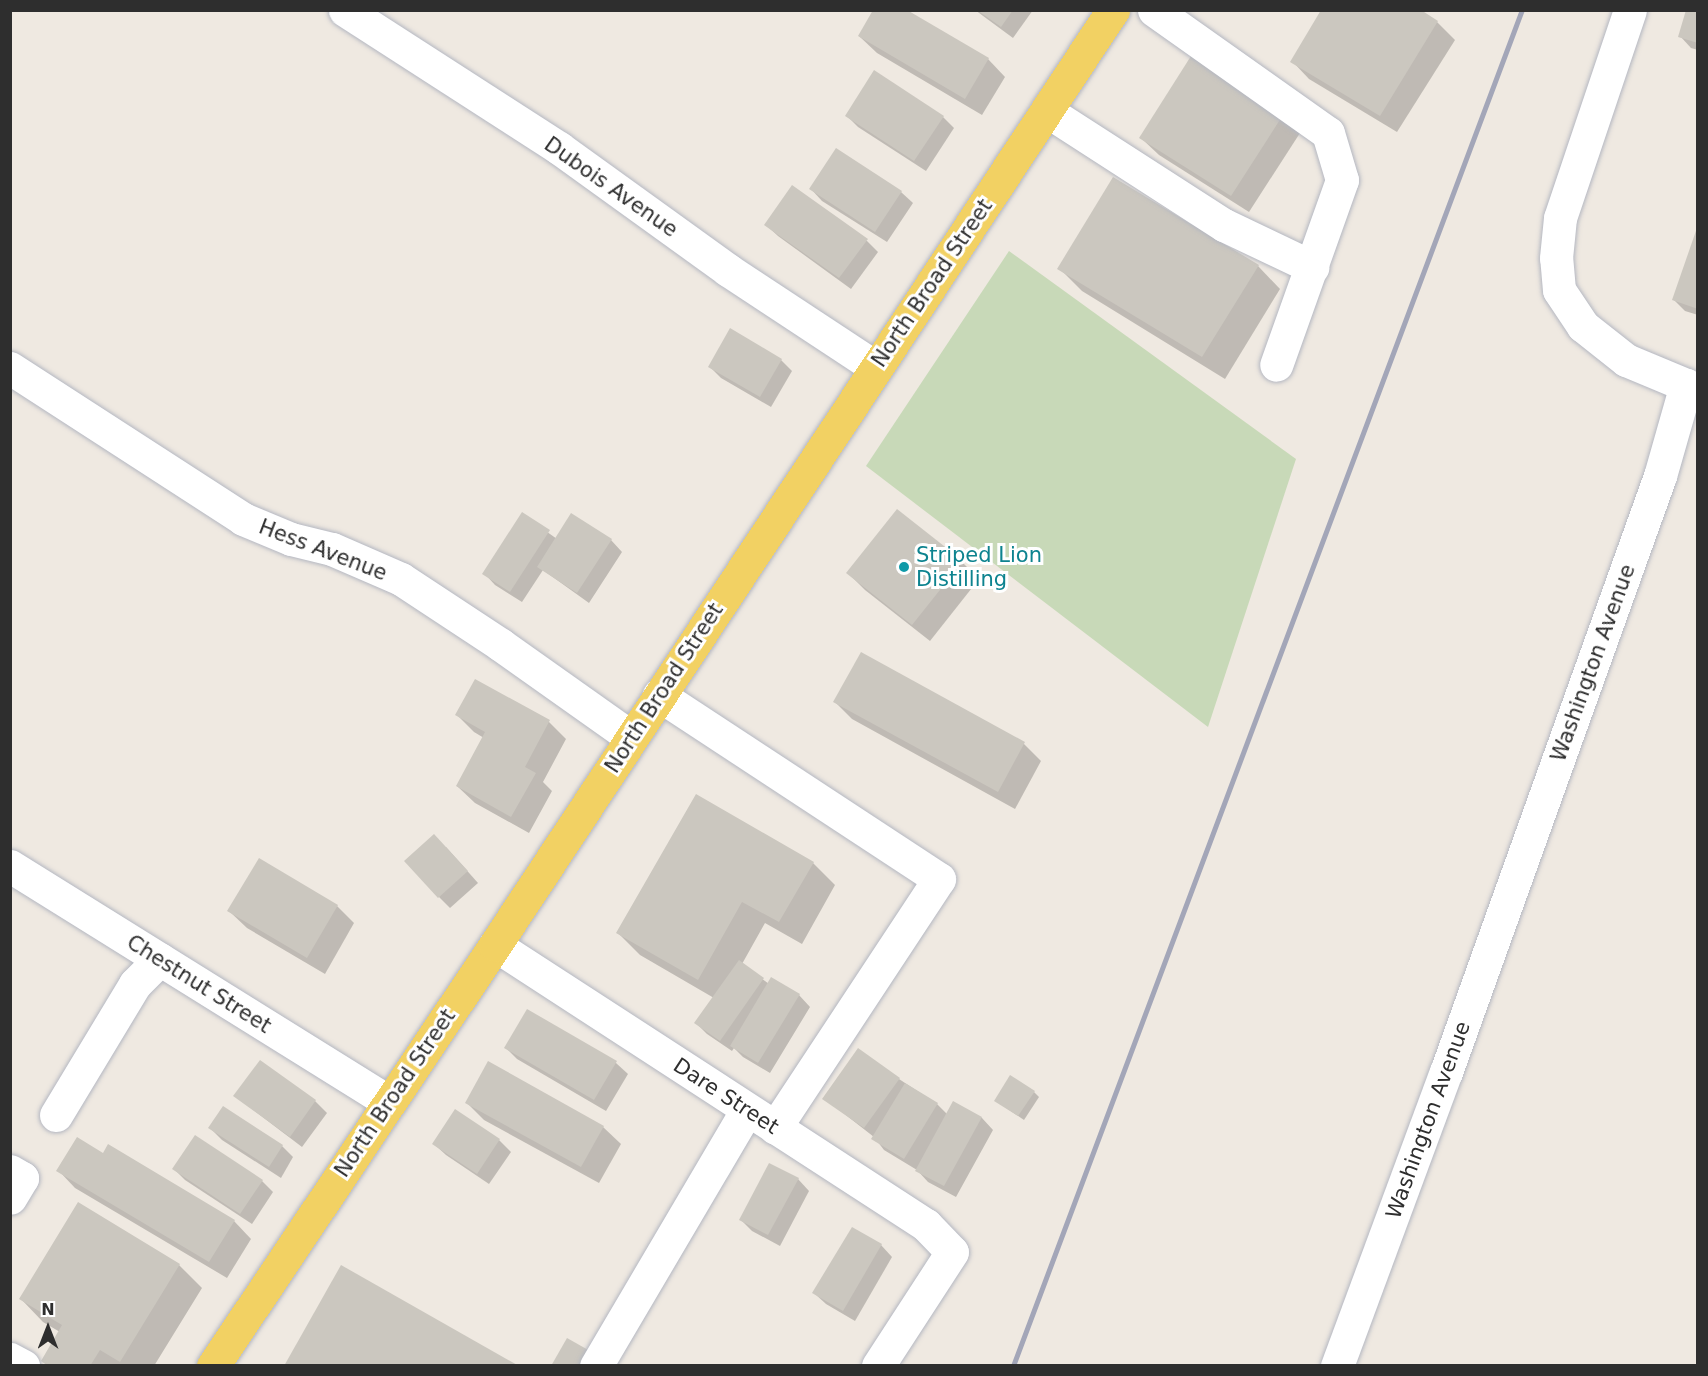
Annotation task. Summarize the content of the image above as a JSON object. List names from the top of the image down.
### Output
{
  "streets": {
    "main road": ["North Broad Street"],
    "street": [
      "Dubois Avenue",
      "Hess Avenue",
      "Washington Avenue",
      "Chestnut Street",
      "Dare Street"
    ]
  },
  "crossings": [
    ["Dubois Avenue", "North Broad Street"],
    ["North Broad Street", "Hess Avenue"],
    ["North Broad Street", "Chestnut Street"],
    ["North Broad Street", "Dare Street"]
  ],
  "places": ["Striped Lion Distilling"],
  "north": "top"
}
